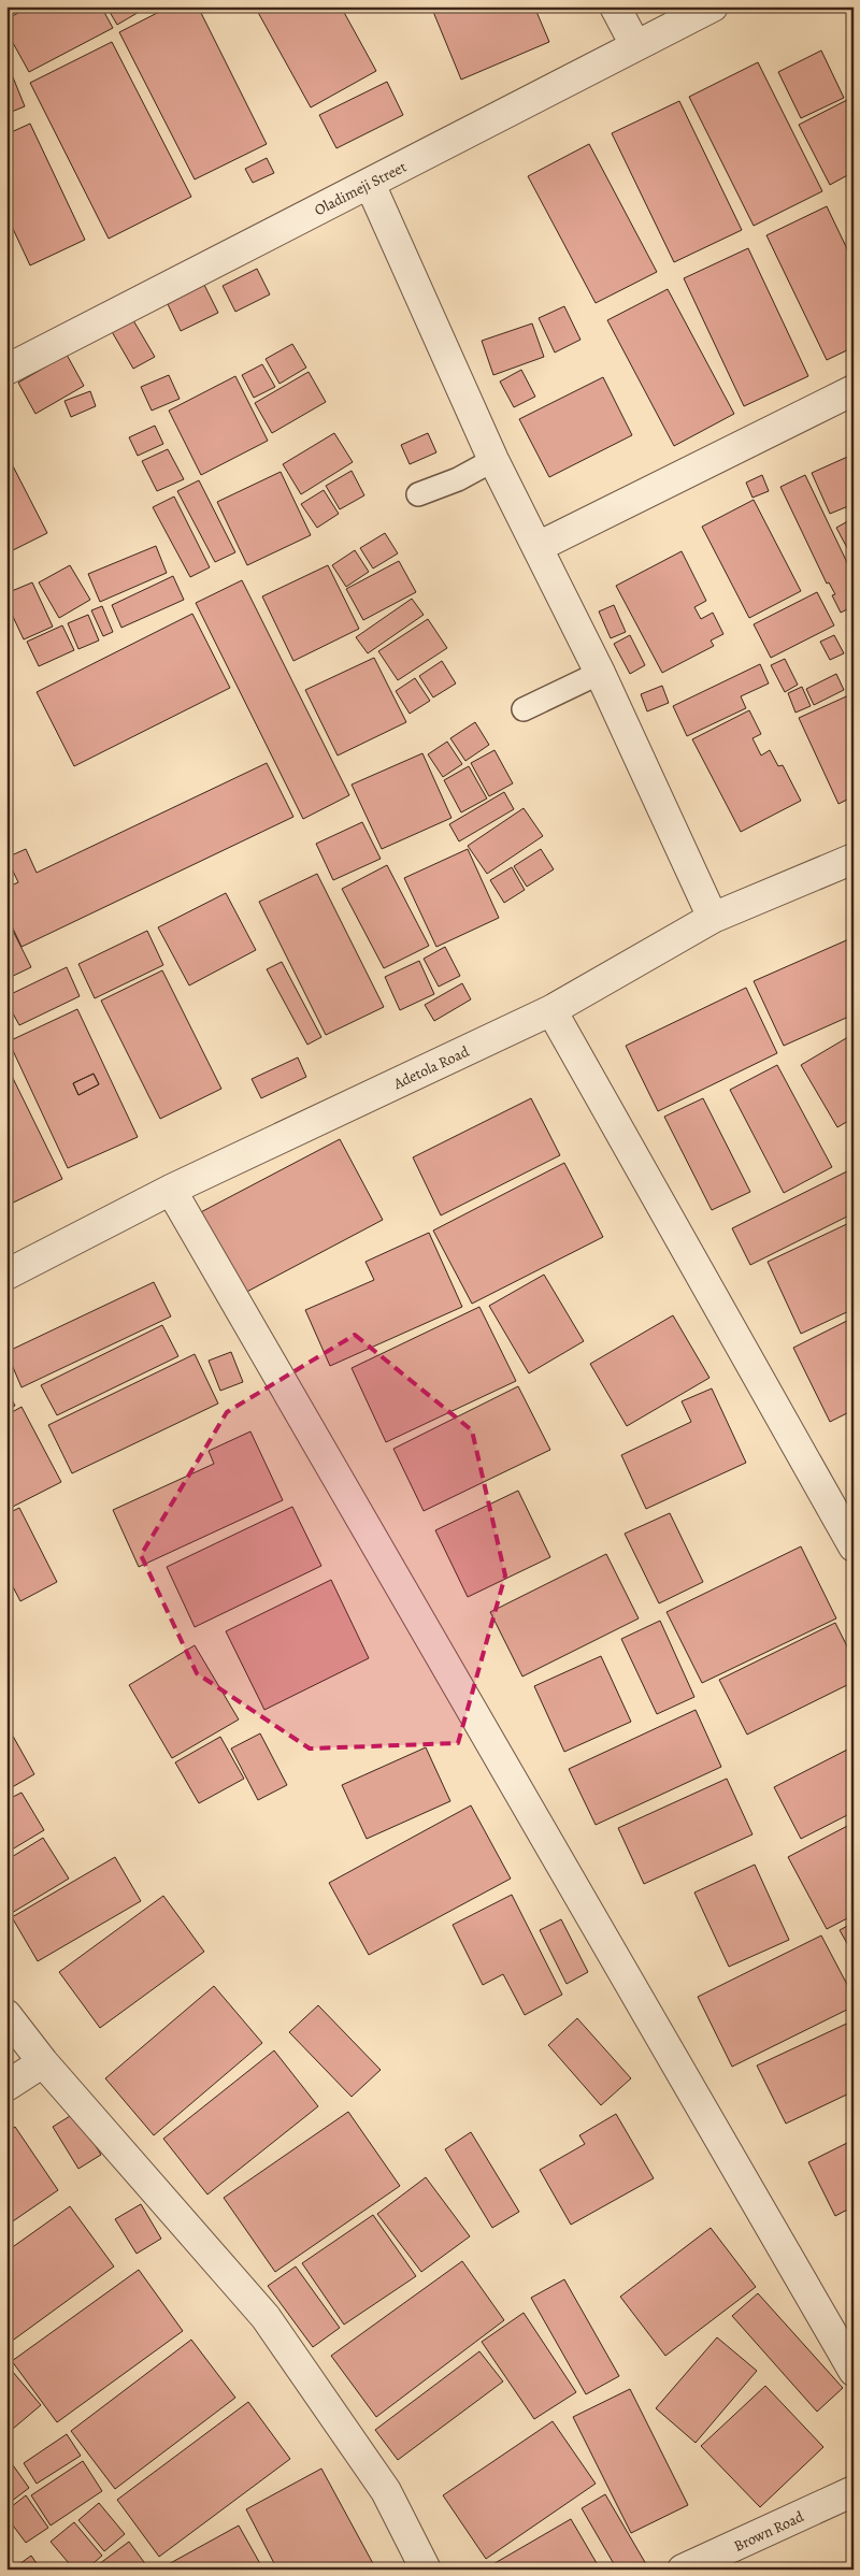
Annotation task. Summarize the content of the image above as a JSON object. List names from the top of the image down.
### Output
{
  "streets": {
    "street": ["Oladimeji Street", "Adetola Road", "Brown Road"]
  }
}
